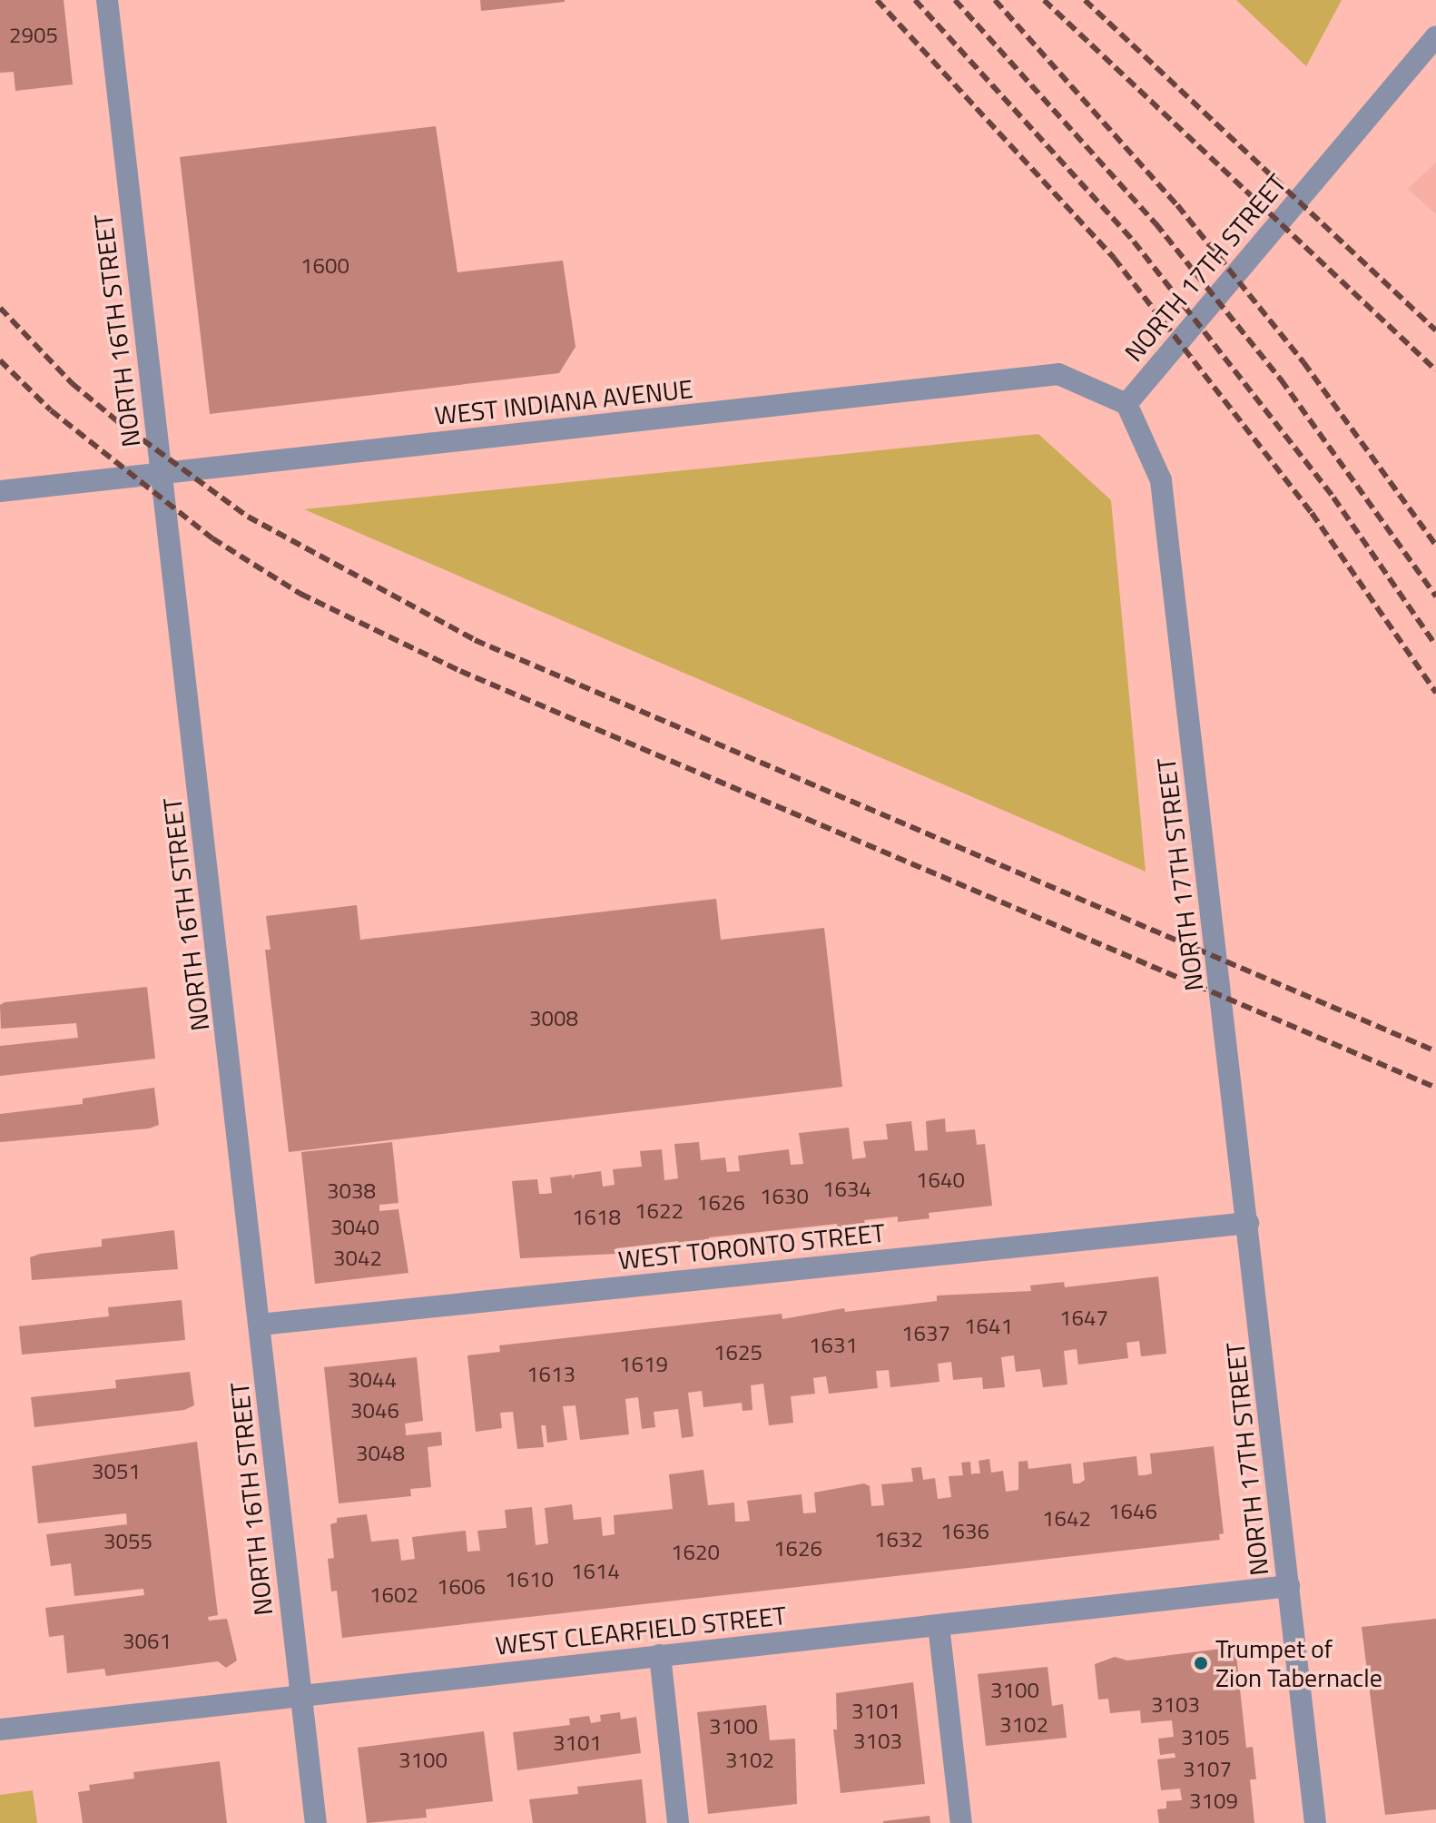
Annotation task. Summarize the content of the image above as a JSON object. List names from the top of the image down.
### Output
{
  "streets": {
    "street": [
      "NORTH 17TH STREET",
      "NORTH 16TH STREET",
      "WEST INDIANA AVENUE",
      "WEST TORONTO STREET",
      "WEST CLEARFIELD STREET"
    ]
  },
  "crossings": [
    ["NORTH 17TH STREET", "WEST INDIANA AVENUE"],
    ["NORTH 17TH STREET", "WEST TORONTO STREET"],
    ["NORTH 17TH STREET", "WEST CLEARFIELD STREET"],
    ["NORTH 16TH STREET", "WEST INDIANA AVENUE"],
    ["NORTH 16TH STREET", "WEST TORONTO STREET"],
    ["NORTH 16TH STREET", "WEST CLEARFIELD STREET"]
  ],
  "places": ["Trumpet of Zion Tabernacle"],
  "house_numbers": [
    "2905",
    "1600",
    "3008",
    "1640",
    "1634",
    "3038",
    "1630",
    "1626",
    "1622",
    "1618",
    "3040",
    "3042",
    "1647",
    "1641",
    "1637",
    "1631",
    "1625",
    "1619",
    "1613",
    "3044",
    "3046",
    "3048",
    "3051",
    "1646",
    "1642",
    "1636",
    "1632",
    "3055",
    "1626",
    "1620",
    "1614",
    "1610",
    "1606",
    "1602",
    "3061",
    "3100",
    "3103",
    "3101",
    "3102",
    "3100",
    "3105",
    "3103",
    "3101",
    "3100",
    "3102",
    "3107",
    "3109"
  ]
}
